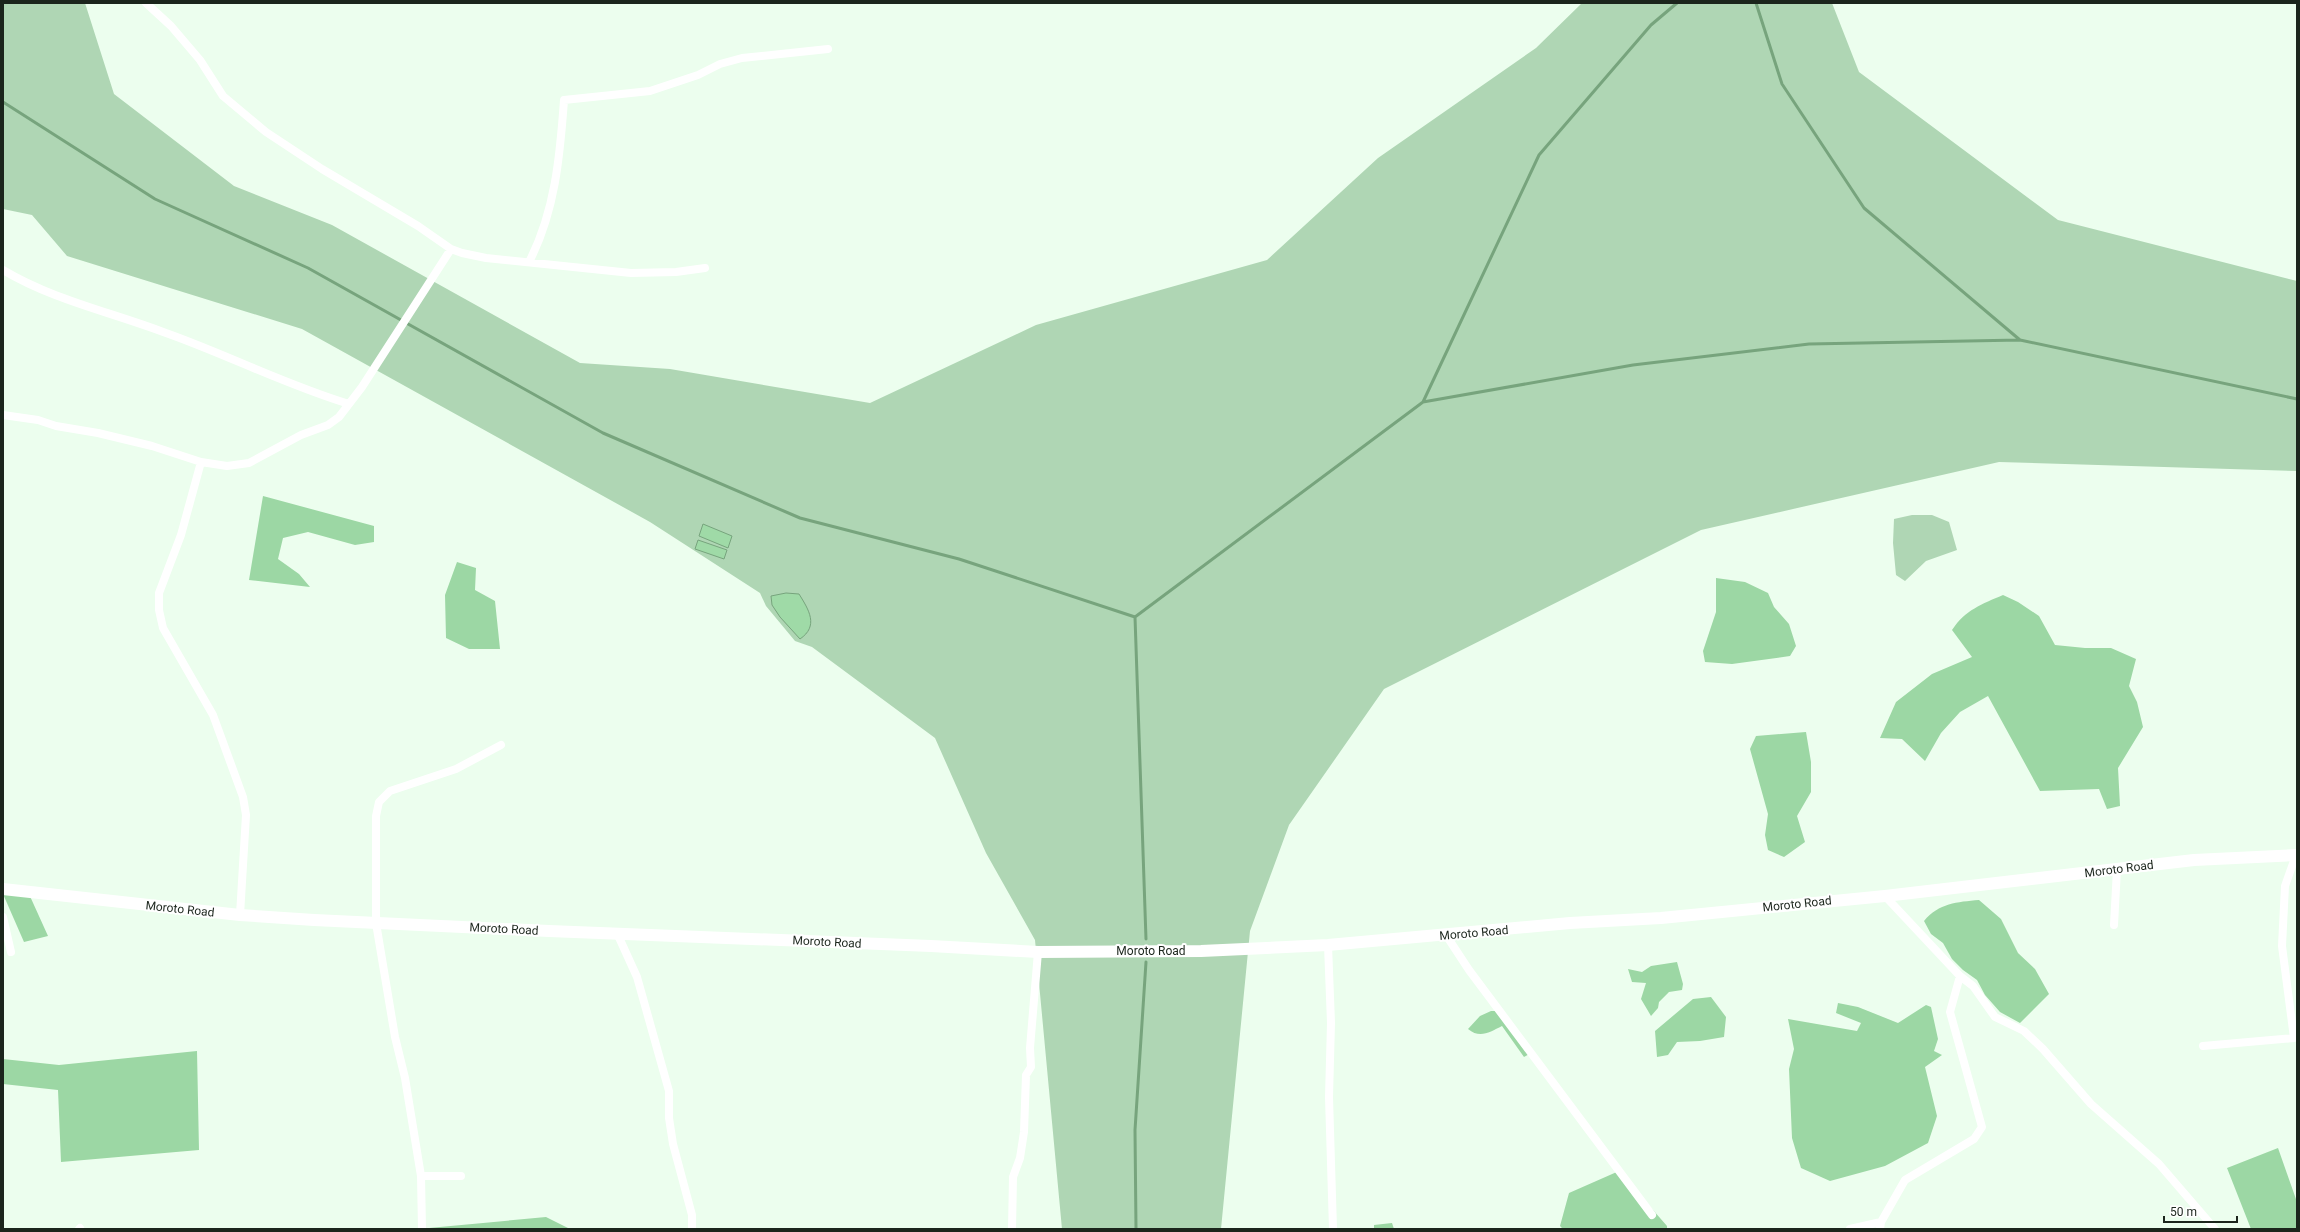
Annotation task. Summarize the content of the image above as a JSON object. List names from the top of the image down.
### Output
{
  "streets": {
    "main road": ["Moroto Road"]
  },
  "scale_bar": "50 m"
}
